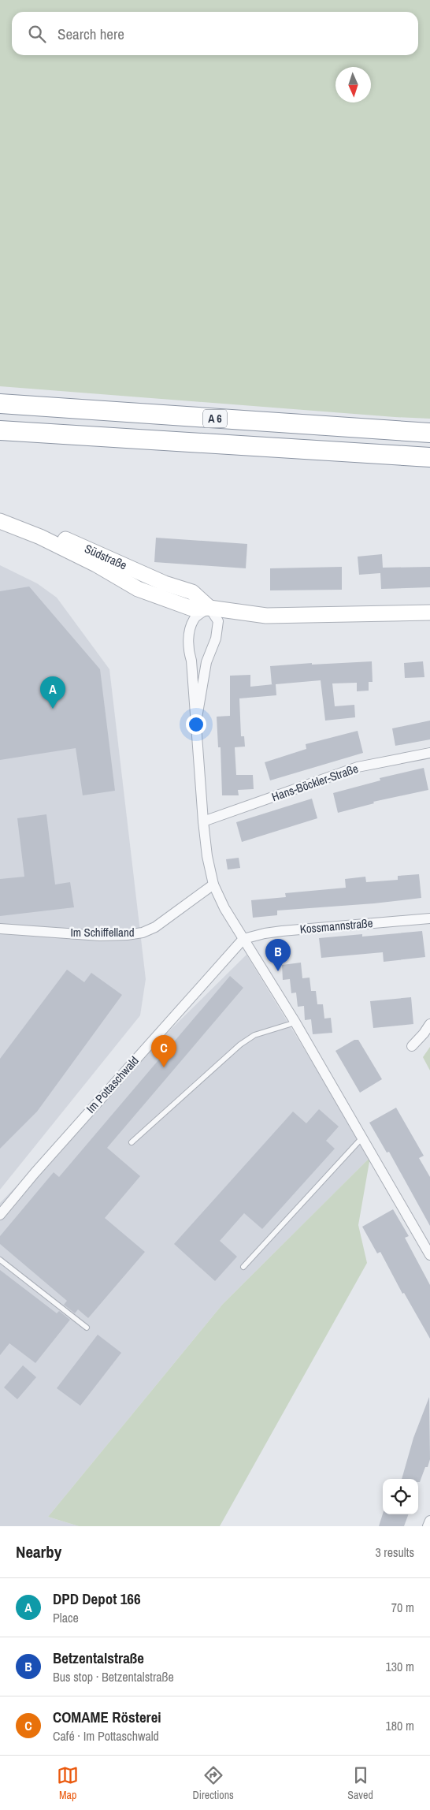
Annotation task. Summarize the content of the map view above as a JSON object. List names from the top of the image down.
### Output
{
  "streets": {
    "highway": ["A 6"],
    "street": [
      "Südstraße",
      "Hans-Böckler-Straße",
      "Kossmannstraße",
      "Im Schiffelland",
      "Im Pottaschwald"
    ]
  },
  "crossings": [
    ["Kossmannstraße", "Im Pottaschwald"]
  ],
  "north": "bottom",
  "page": {
    "search": "Search here",
    "pins": ["A", "B", "C"],
    "heading": ["Nearby", "3 results"],
    "list": [
      {
        "mark": "A",
        "name": "DPD Depot 166",
        "note": "Place",
        "value": "70 m"
      },
      {
        "mark": "B",
        "name": "Betzentalstraße",
        "note": "Bus stop · Betzentalstraße",
        "value": "130 m"
      },
      {
        "mark": "C",
        "name": "COMAME Rösterei",
        "note": "Café · Im Pottaschwald",
        "value": "180 m"
      }
    ],
    "nav": ["Map", "Directions", "Saved"]
  }
}
